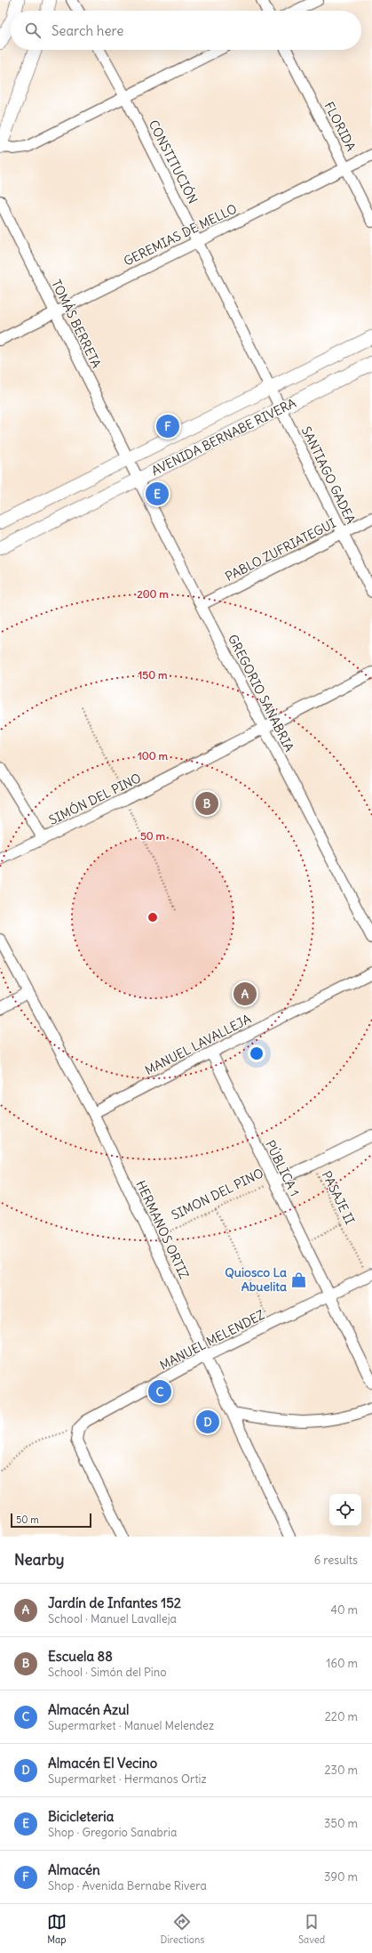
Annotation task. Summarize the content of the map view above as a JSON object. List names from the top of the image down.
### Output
{
  "streets": {
    "street": [
      "FLORIDA",
      "CONSTITUCIÓN",
      "GEREMIAS DE MELLO",
      "TOMÁS BERRETA",
      "AVENIDA BERNABE RIVERA",
      "SANTIAGO GADEA",
      "PABLO ZUFRIATEGUI",
      "GREGORIO SANABRIA",
      "SIMÓN DEL PINO",
      "MANUEL LAVALLEJA",
      "PÚBLICA 1",
      "SIMON DEL PINO",
      "HERMANOS ORTIZ",
      "MANUEL MELENDEZ"
    ],
    "path": ["PASAJE II"]
  },
  "crossings": [
    ["FLORIDA", "GEREMIAS DE MELLO"],
    ["CONSTITUCIÓN", "GEREMIAS DE MELLO"],
    ["CONSTITUCIÓN", "AVENIDA BERNABE RIVERA"],
    ["CONSTITUCIÓN", "SANTIAGO GADEA"],
    ["GEREMIAS DE MELLO", "TOMÁS BERRETA"],
    ["TOMÁS BERRETA", "AVENIDA BERNABE RIVERA"],
    ["TOMÁS BERRETA", "GREGORIO SANABRIA"],
    ["AVENIDA BERNABE RIVERA", "SANTIAGO GADEA"],
    ["AVENIDA BERNABE RIVERA", "GREGORIO SANABRIA"],
    ["SANTIAGO GADEA", "PABLO ZUFRIATEGUI"],
    ["PABLO ZUFRIATEGUI", "GREGORIO SANABRIA"],
    ["GREGORIO SANABRIA", "SIMÓN DEL PINO"],
    ["MANUEL LAVALLEJA", "PÚBLICA 1"],
    ["MANUEL LAVALLEJA", "HERMANOS ORTIZ"],
    ["PÚBLICA 1", "SIMON DEL PINO"],
    ["PÚBLICA 1", "MANUEL MELENDEZ"],
    ["SIMON DEL PINO", "PASAJE II"],
    ["SIMON DEL PINO", "HERMANOS ORTIZ"],
    ["PASAJE II", "MANUEL MELENDEZ"],
    ["HERMANOS ORTIZ", "MANUEL MELENDEZ"]
  ],
  "places": {
    "shop": ["Quiosco La Abuelita"]
  },
  "scale_bar": "50 m",
  "page": {
    "search": "Search here",
    "pins": [
      "F",
      "E",
      "B",
      "A",
      "C",
      "D"
    ],
    "scale": "50 m",
    "heading": ["Nearby", "6 results"],
    "list": [
      {
        "mark": "A",
        "name": "Jardín de Infantes 152",
        "note": "School · Manuel Lavalleja",
        "value": "40 m"
      },
      {
        "mark": "B",
        "name": "Escuela 88",
        "note": "School · Simón del Pino",
        "value": "160 m"
      },
      {
        "mark": "C",
        "name": "Almacén Azul",
        "note": "Supermarket · Manuel Melendez",
        "value": "220 m"
      },
      {
        "mark": "D",
        "name": "Almacén El Vecino",
        "note": "Supermarket · Hermanos Ortiz",
        "value": "230 m"
      },
      {
        "mark": "E",
        "name": "Bicicleteria",
        "note": "Shop · Gregorio Sanabria",
        "value": "350 m"
      },
      {
        "mark": "F",
        "name": "Almacén",
        "note": "Shop · Avenida Bernabe Rivera",
        "value": "390 m"
      }
    ],
    "nav": ["Map", "Directions", "Saved"]
  },
  "rings": [
    "200 m",
    "150 m",
    "100 m",
    "50 m"
  ]
}
